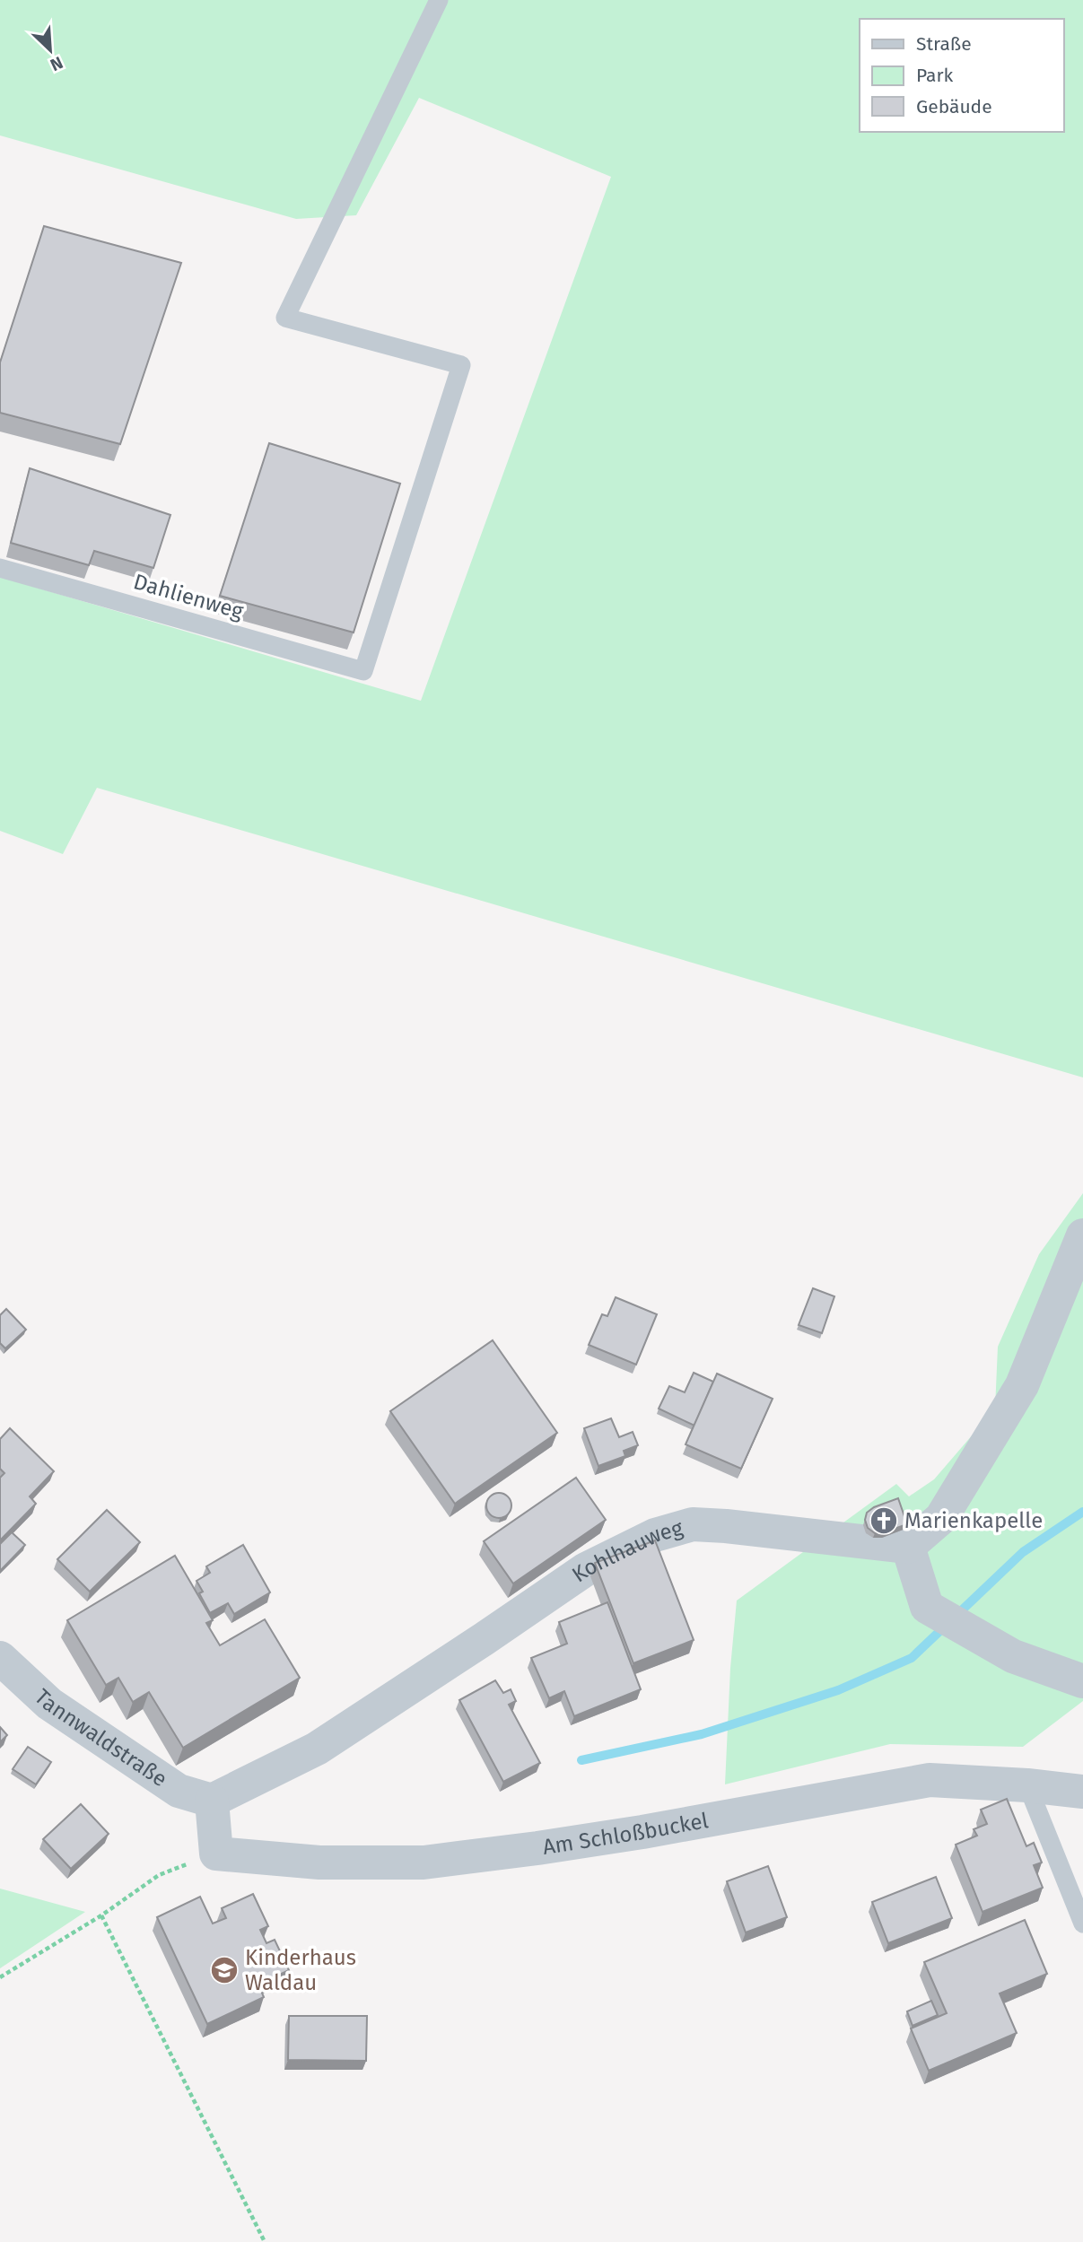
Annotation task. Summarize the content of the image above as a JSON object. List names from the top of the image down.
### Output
{
  "streets": {
    "street": ["Kohlhauweg", "Tannwaldstraße", "Am Schloßbuckel"],
    "lane": ["Dahlienweg"]
  },
  "crossings": [
    ["Kohlhauweg", "Tannwaldstraße"]
  ],
  "places": {
    "church": ["Marienkapelle"],
    "school or university": ["Kinderhaus Waldau"]
  },
  "legend": ["Straße", "Park", "Gebäude"],
  "north": "bottom right"
}
